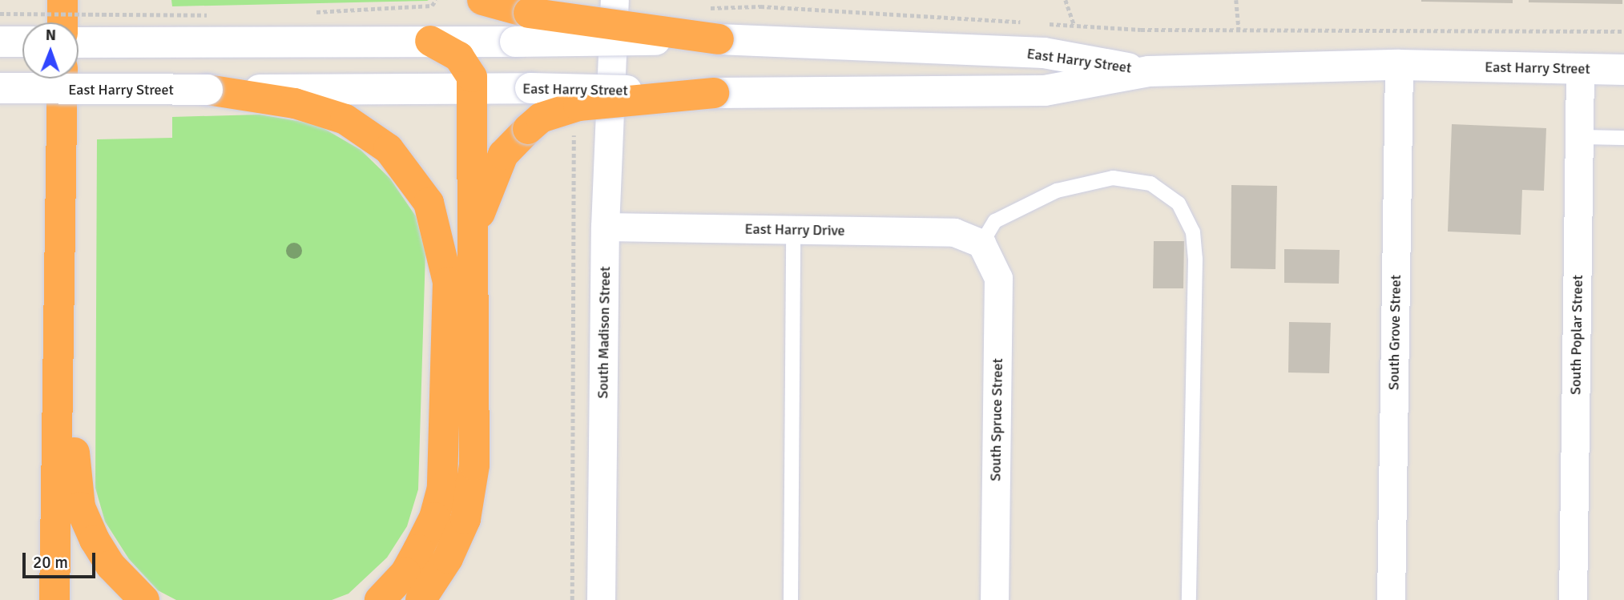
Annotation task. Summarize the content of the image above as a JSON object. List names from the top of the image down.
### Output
{
  "streets": {
    "main road": ["East Harry Street"],
    "street": [
      "East Harry Drive",
      "South Madison Street",
      "South Grove Street",
      "South Poplar Street",
      "South Spruce Street"
    ]
  },
  "crossings": [
    ["East Harry Street", "South Grove Street"],
    ["East Harry Street", "South Poplar Street"],
    ["East Harry Drive", "South Madison Street"],
    ["East Harry Drive", "South Spruce Street"]
  ],
  "scale_bar": "20 m",
  "north": "top"
}
